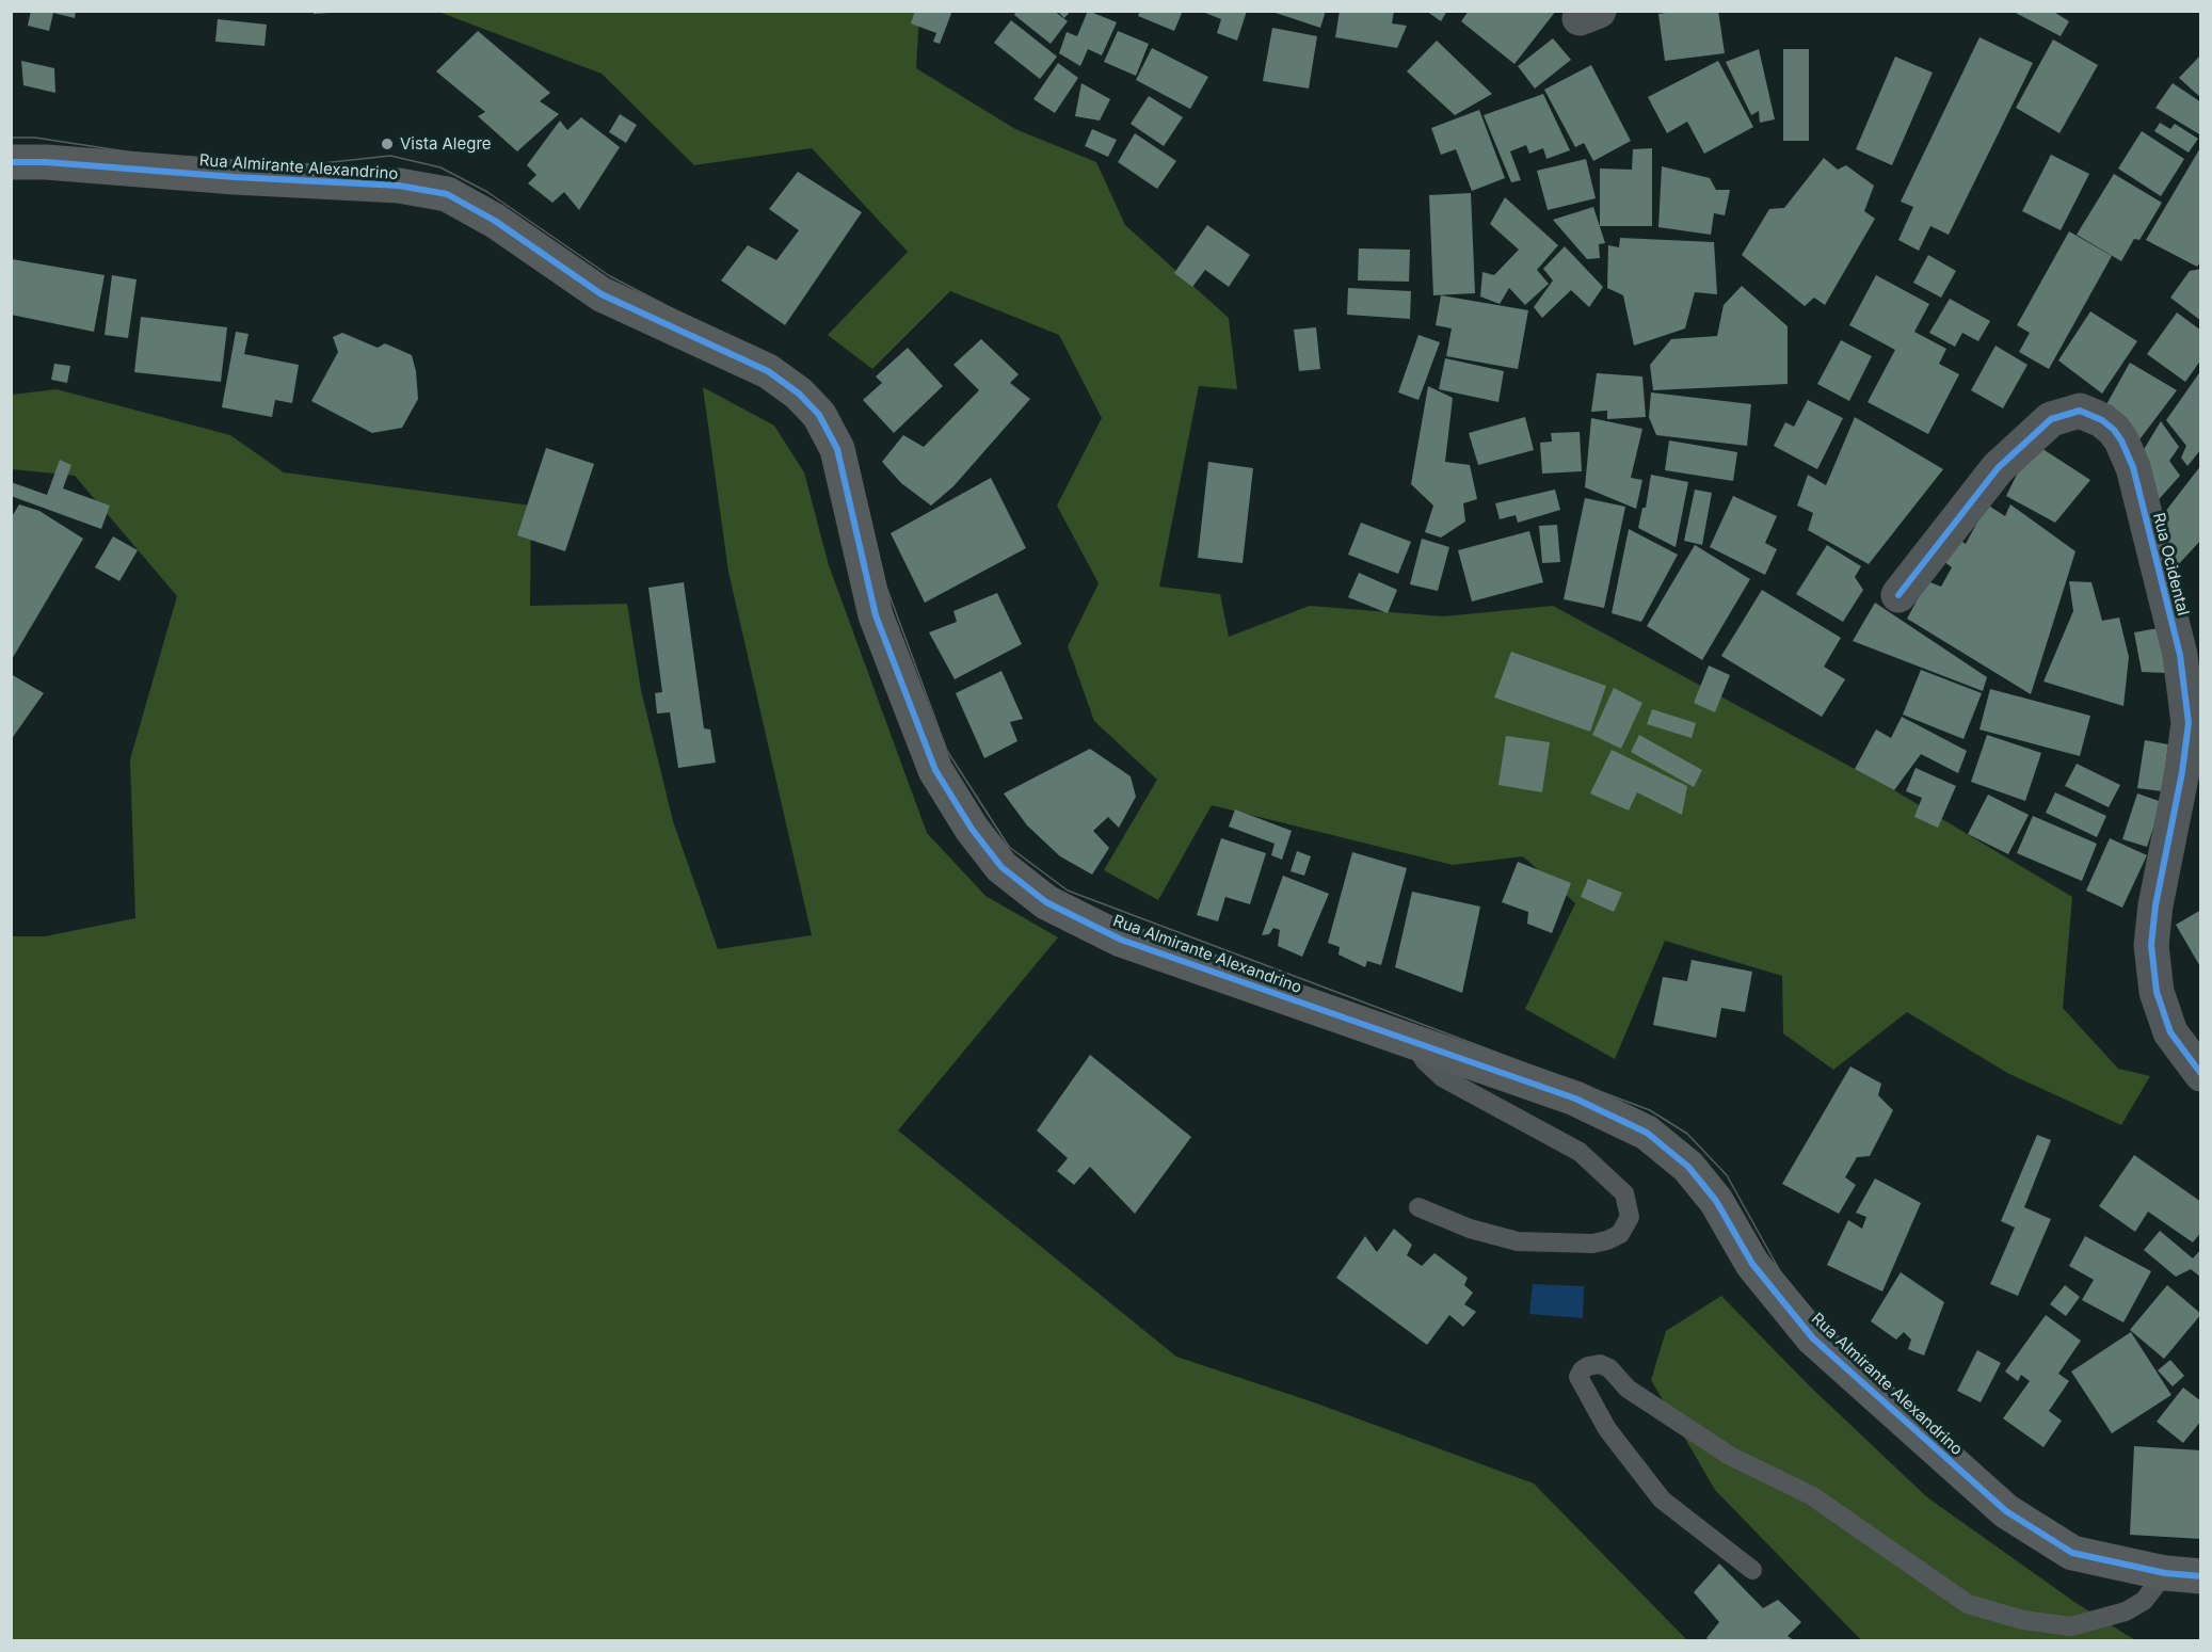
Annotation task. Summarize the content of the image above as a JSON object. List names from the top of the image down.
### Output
{
  "streets": {
    "street": ["Rua Almirante Alexandrino", "Rua Ocidental"]
  },
  "places": ["Vista Alegre"]
}
